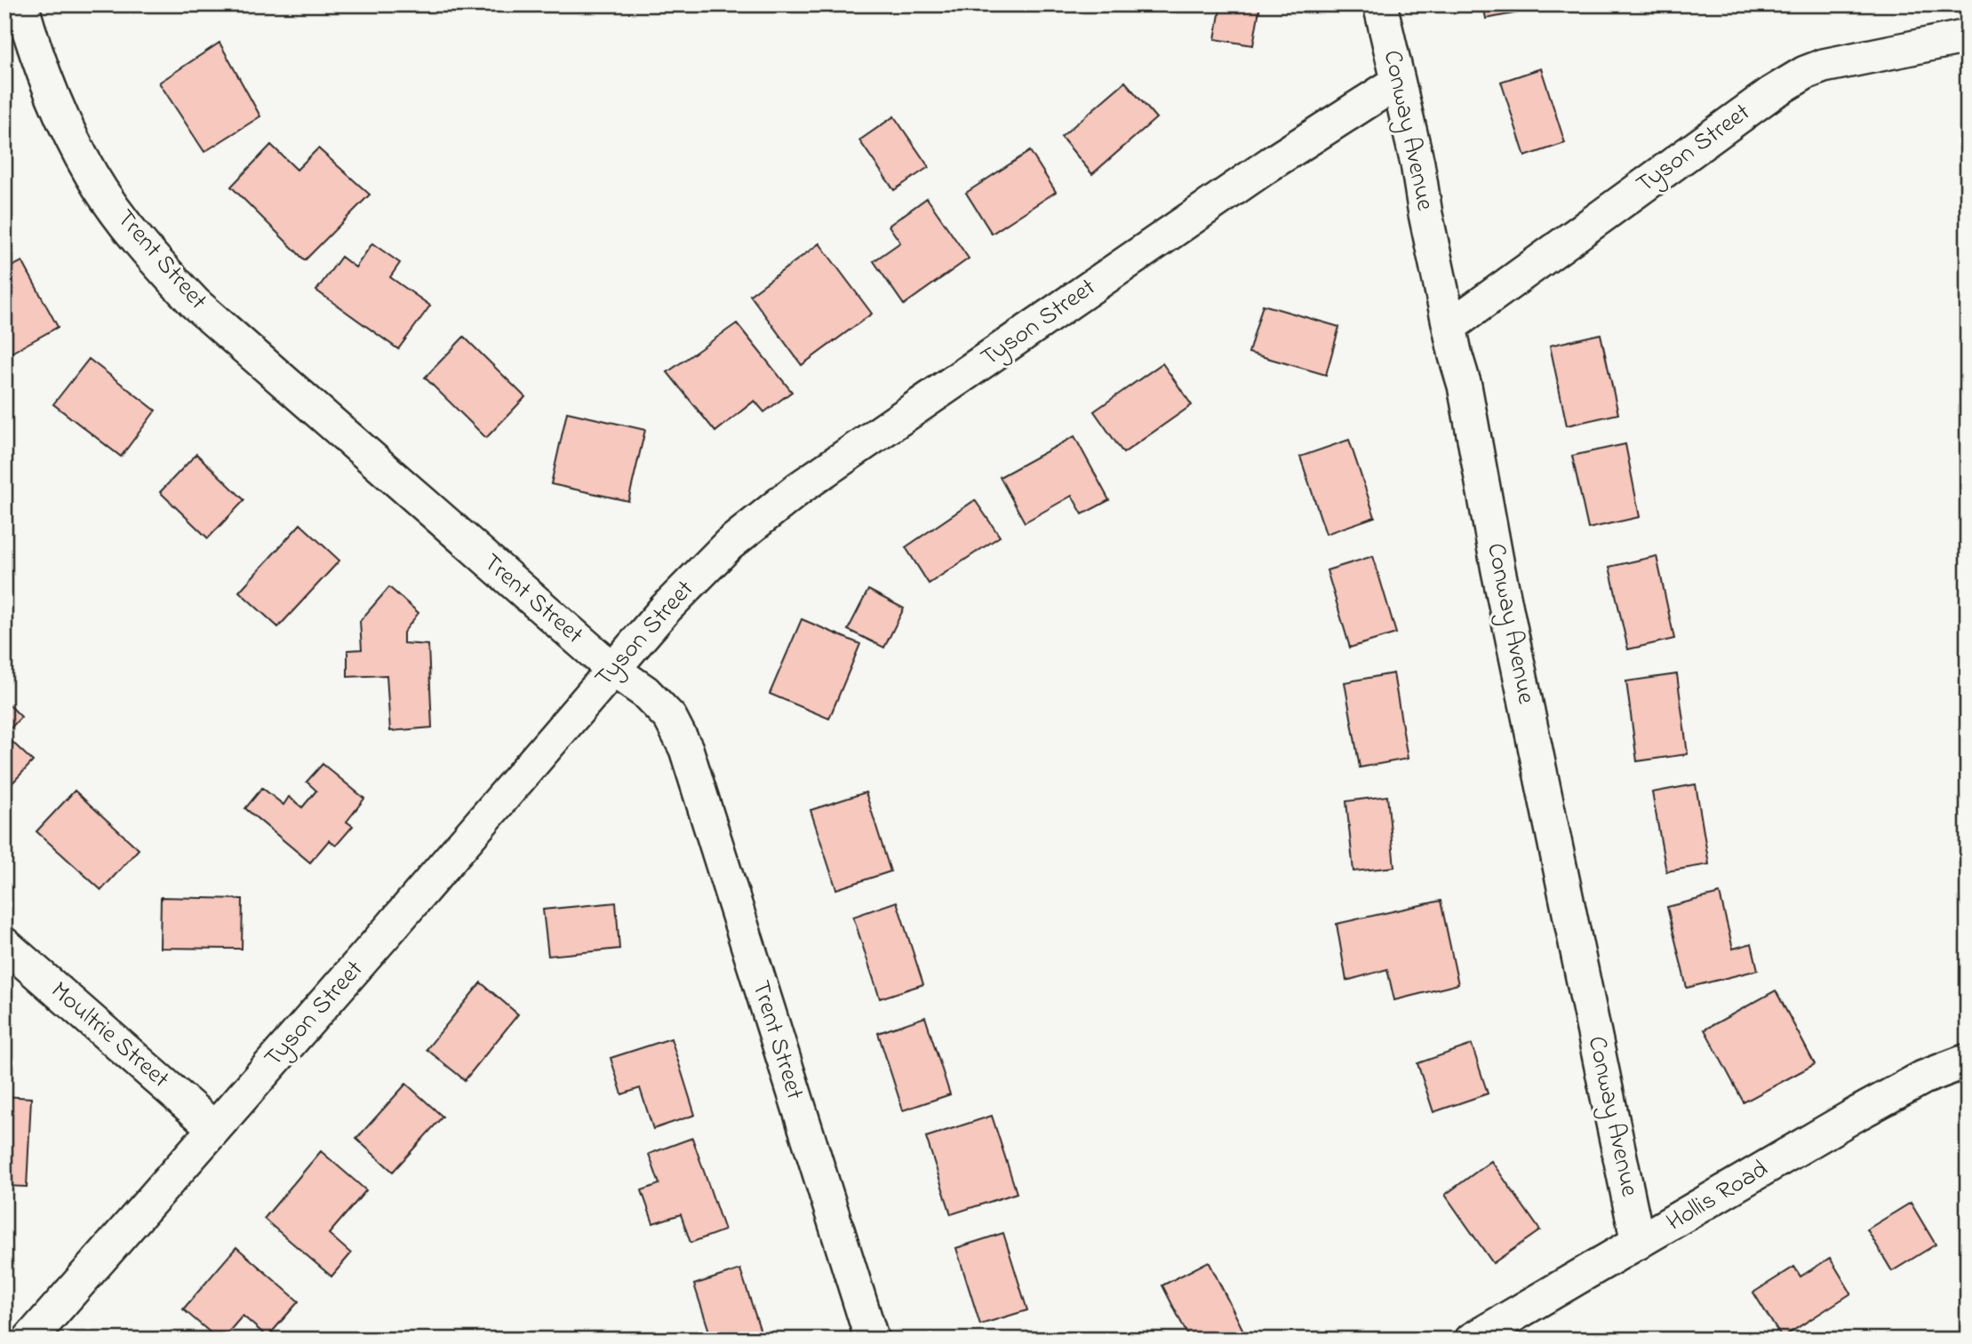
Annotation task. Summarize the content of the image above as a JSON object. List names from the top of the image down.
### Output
{
  "streets": {
    "street": [
      "Conway Avenue",
      "Tyson Street",
      "Trent Street",
      "Moultrie Street",
      "Hollis Road"
    ]
  },
  "crossings": [
    ["Conway Avenue", "Tyson Street"],
    ["Conway Avenue", "Hollis Road"],
    ["Tyson Street", "Trent Street"],
    ["Tyson Street", "Moultrie Street"]
  ]
}
